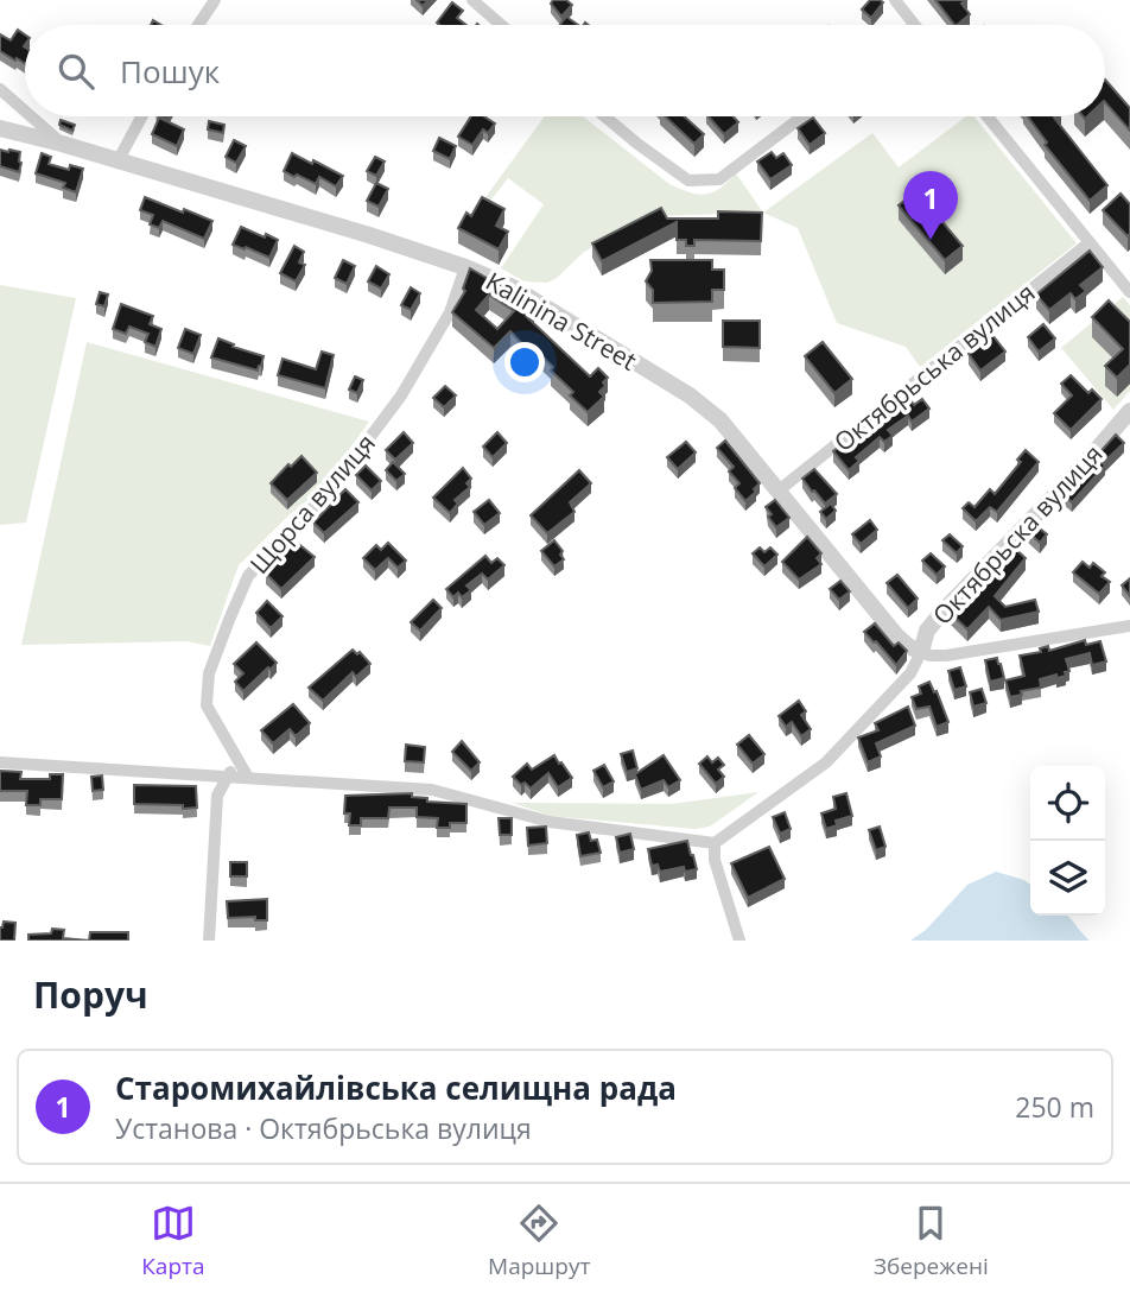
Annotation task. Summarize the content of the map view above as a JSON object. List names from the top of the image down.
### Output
{
  "streets": {
    "street": [
      "Kalinina Street",
      "Октябрьська вулиця",
      "Щорса вулиця",
      "Октябрьска вулиця"
    ]
  },
  "crossings": [
    ["Kalinina Street", "Октябрьська вулиця"],
    ["Kalinina Street", "Щорса вулиця"],
    ["Kalinina Street", "Октябрьска вулиця"]
  ],
  "page": {
    "search": "Пошук",
    "pins": "1",
    "heading": "Поруч",
    "list": [
      {
        "mark": "1",
        "name": "Старомихайлівська селищна рада",
        "note": "Установа · Октябрьська вулиця",
        "value": "250 m"
      }
    ],
    "nav": ["Карта", "Маршрут", "Збережені"]
  }
}
